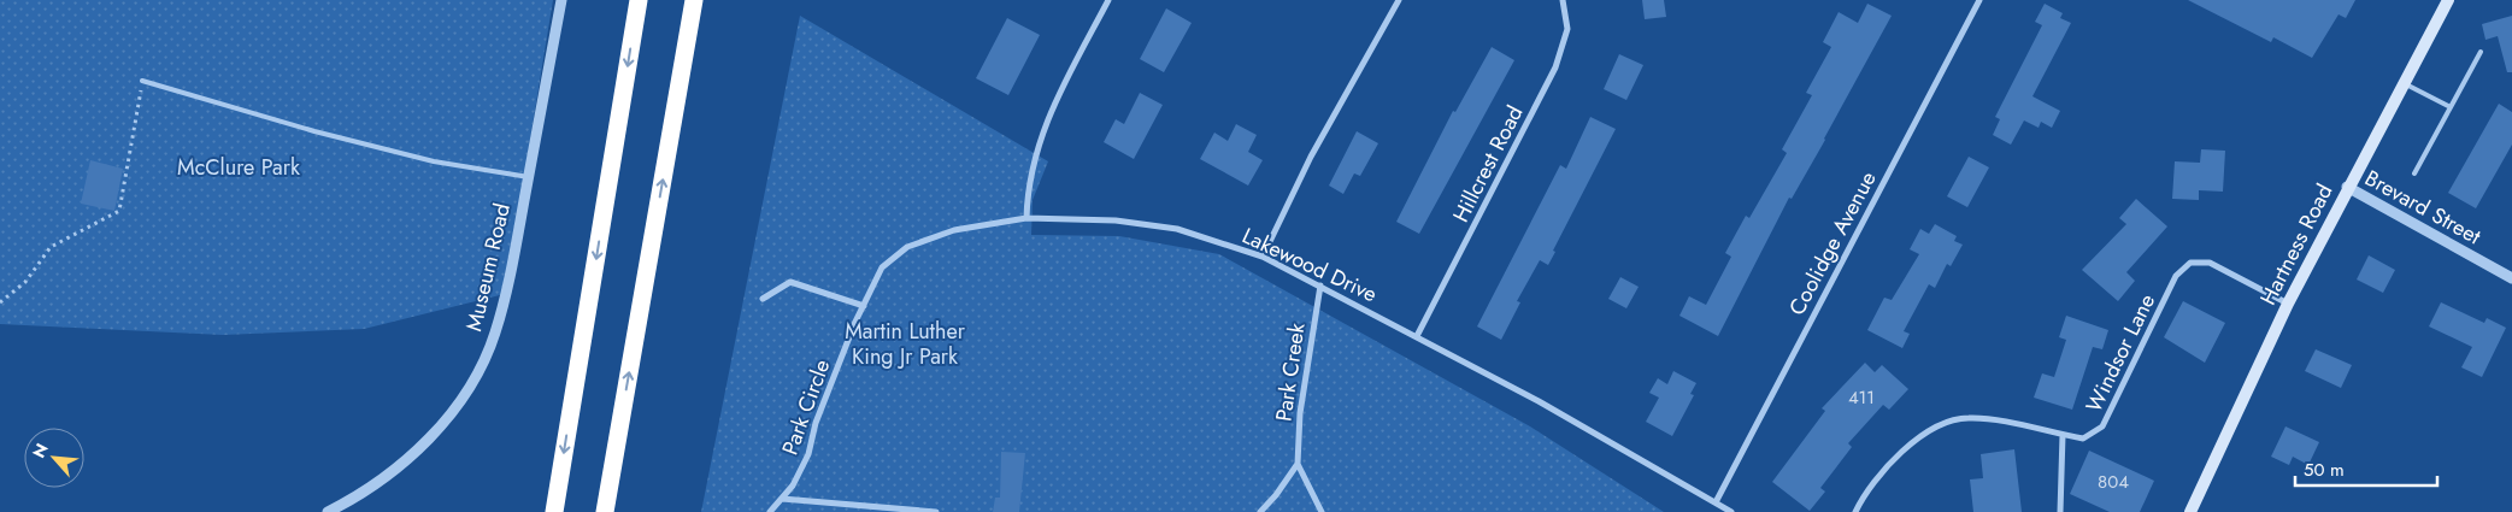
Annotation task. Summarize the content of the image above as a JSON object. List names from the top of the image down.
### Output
{
  "streets": {
    "main road": ["Hartness Road"],
    "street": [
      "Hillcrest Road",
      "Brevard Street",
      "Coolidge Avenue",
      "Lakewood Drive",
      "Museum Road",
      "Windsor Lane",
      "Park Creek",
      "Park Circle"
    ]
  },
  "crossings": [
    ["Hillcrest Road", "Lakewood Drive"],
    ["Brevard Street", "Hartness Road"],
    ["Coolidge Avenue", "Lakewood Drive"],
    ["Hartness Road", "Windsor Lane"],
    ["Lakewood Drive", "Park Creek"],
    ["Lakewood Drive", "Park Circle"]
  ],
  "parks": ["McClure Park", "Martin Luther King Jr Park"],
  "house_numbers": ["411", "804"],
  "scale_bar": "50 m",
  "north": "top left"
}
